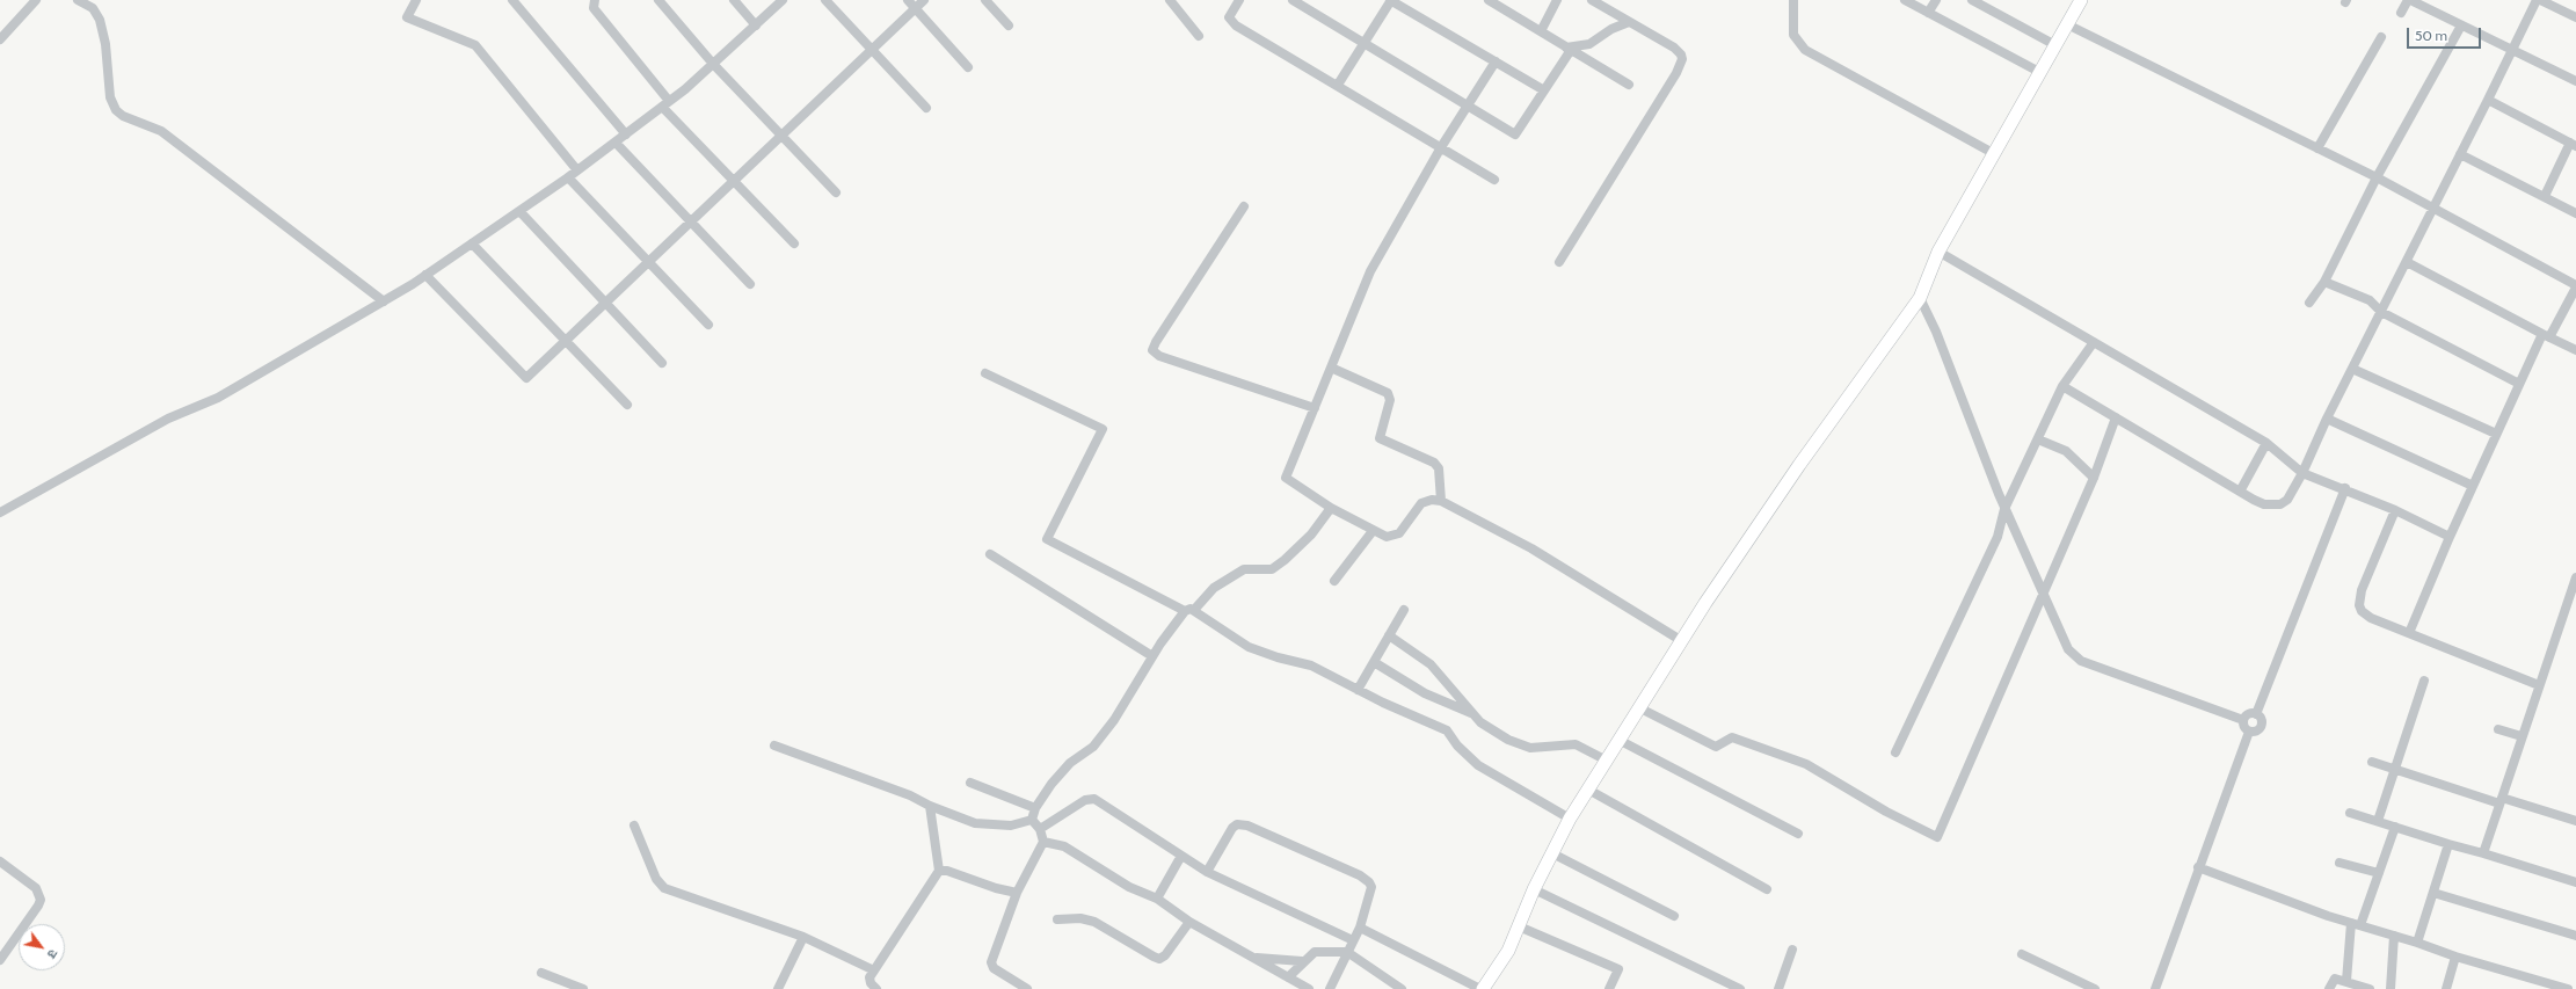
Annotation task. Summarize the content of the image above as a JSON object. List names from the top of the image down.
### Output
{
  "scale_bar": "50 m",
  "north": "bottom right"
}
